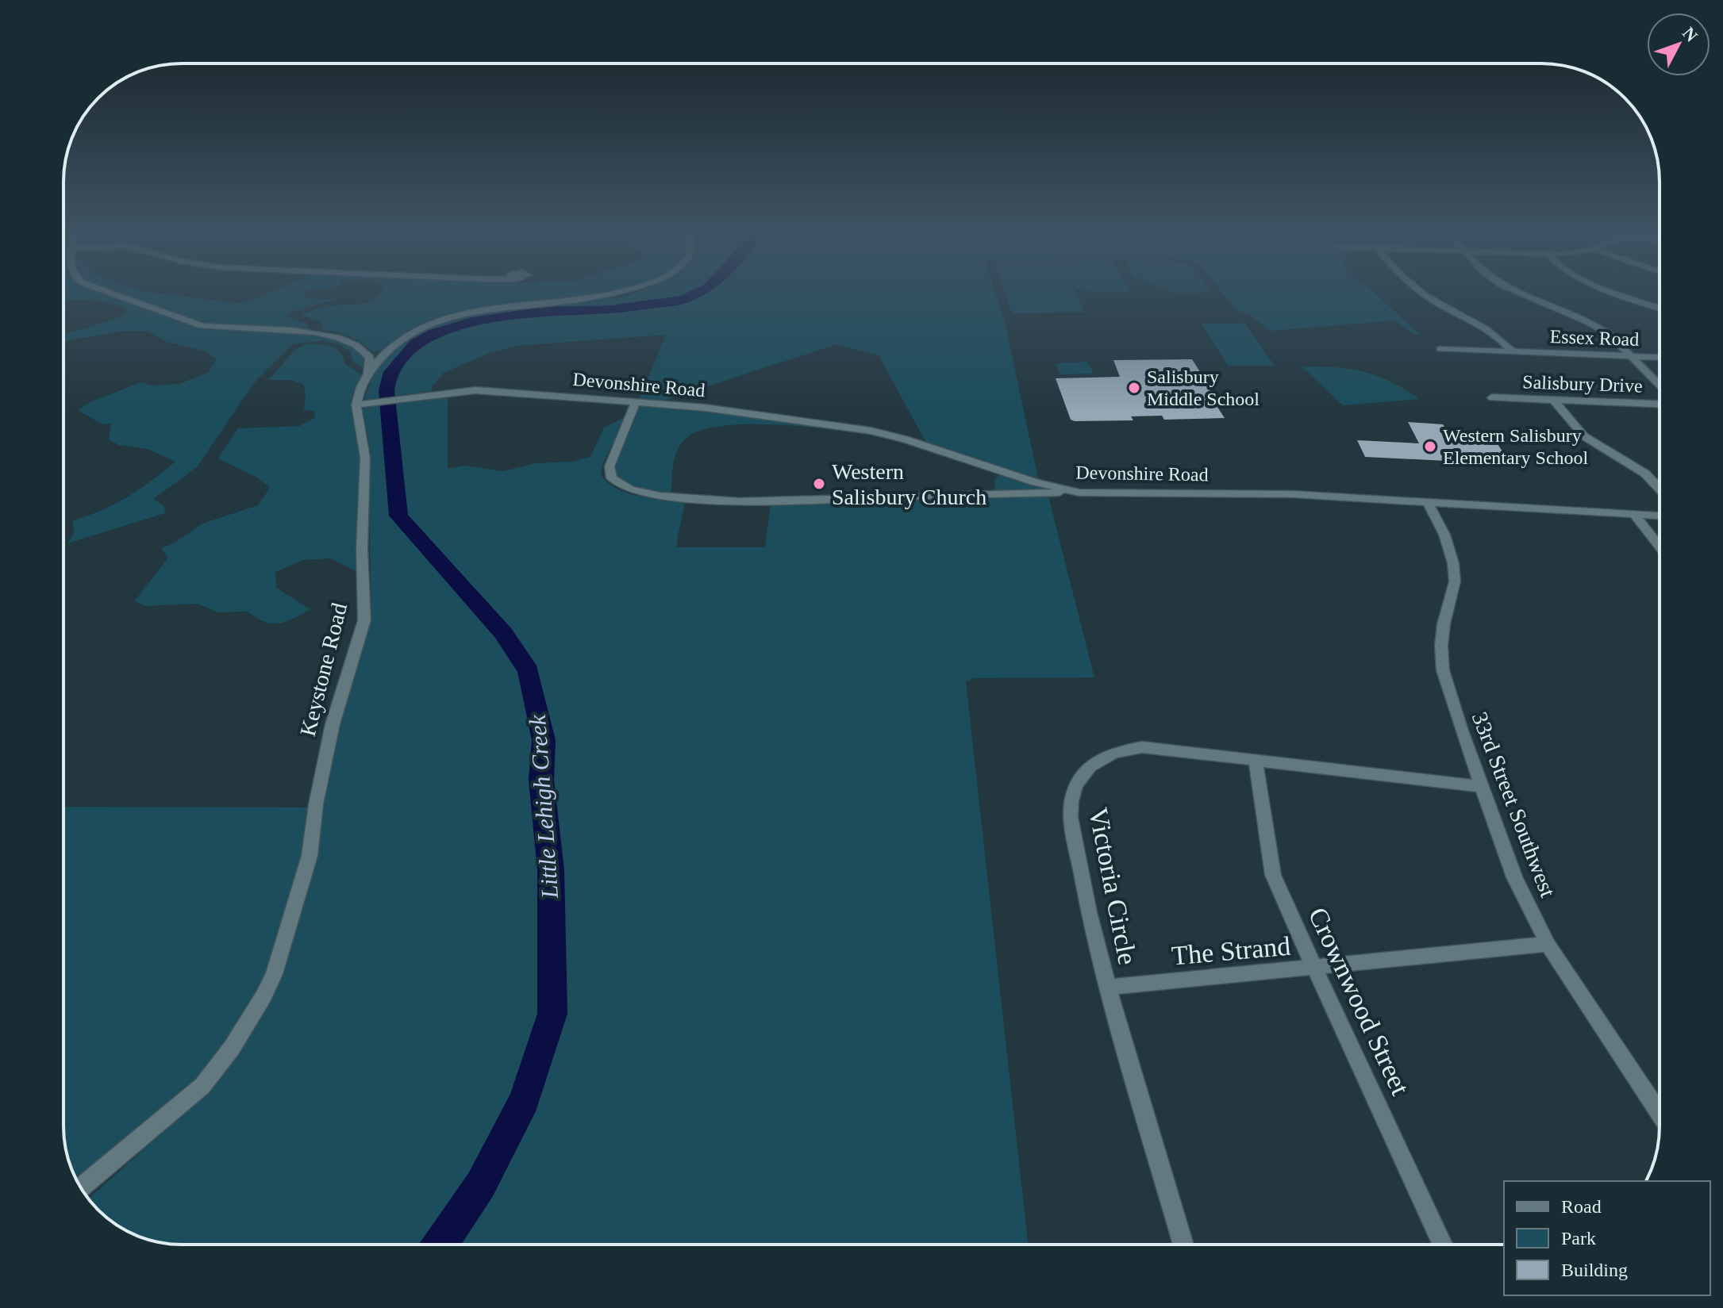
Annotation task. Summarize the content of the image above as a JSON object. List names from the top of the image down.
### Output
{
  "streets": {
    "street": [
      "Essex Road",
      "Salisbury Drive",
      "Devonshire Road",
      "Keystone Road",
      "33rd Street Southwest",
      "Victoria Circle",
      "The Strand",
      "Crownwood Street"
    ]
  },
  "crossings": [
    ["Devonshire Road", "Keystone Road"],
    ["Devonshire Road", "33rd Street Southwest"],
    ["33rd Street Southwest", "Victoria Circle"],
    ["33rd Street Southwest", "The Strand"],
    ["Victoria Circle", "The Strand"],
    ["Victoria Circle", "Crownwood Street"],
    ["The Strand", "Crownwood Street"]
  ],
  "water": ["Little Lehigh Creek"],
  "places": ["Salisbury Middle School", "Western Salisbury Elementary School", "Western Salisbury Church"],
  "legend": ["Road", "Park", "Building"],
  "north": "top right"
}
